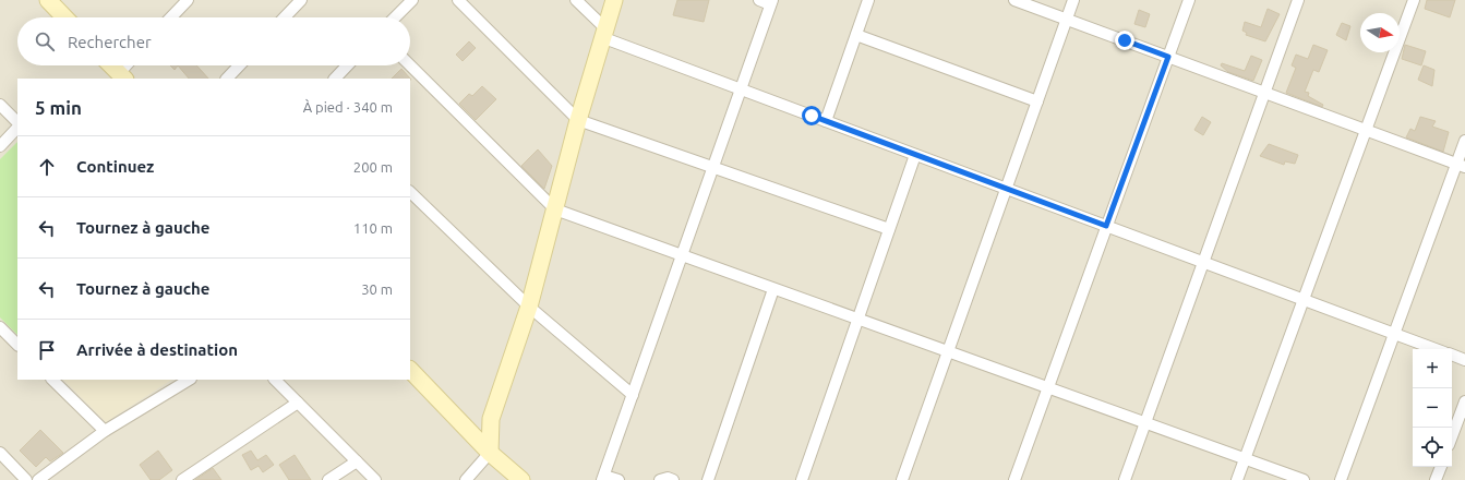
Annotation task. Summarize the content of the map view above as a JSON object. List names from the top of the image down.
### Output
{
  "north": "right",
  "page": {
    "search": "Rechercher",
    "heading": ["5 min", "À pied · 340 m"],
    "list": [
      ["Continuez", "200 m"],
      ["Tournez à gauche", "110 m"],
      ["Tournez à gauche", "30 m"],
      "Arrivée à destination"
    ],
    "map_buttons": ["+", "−"]
  }
}
